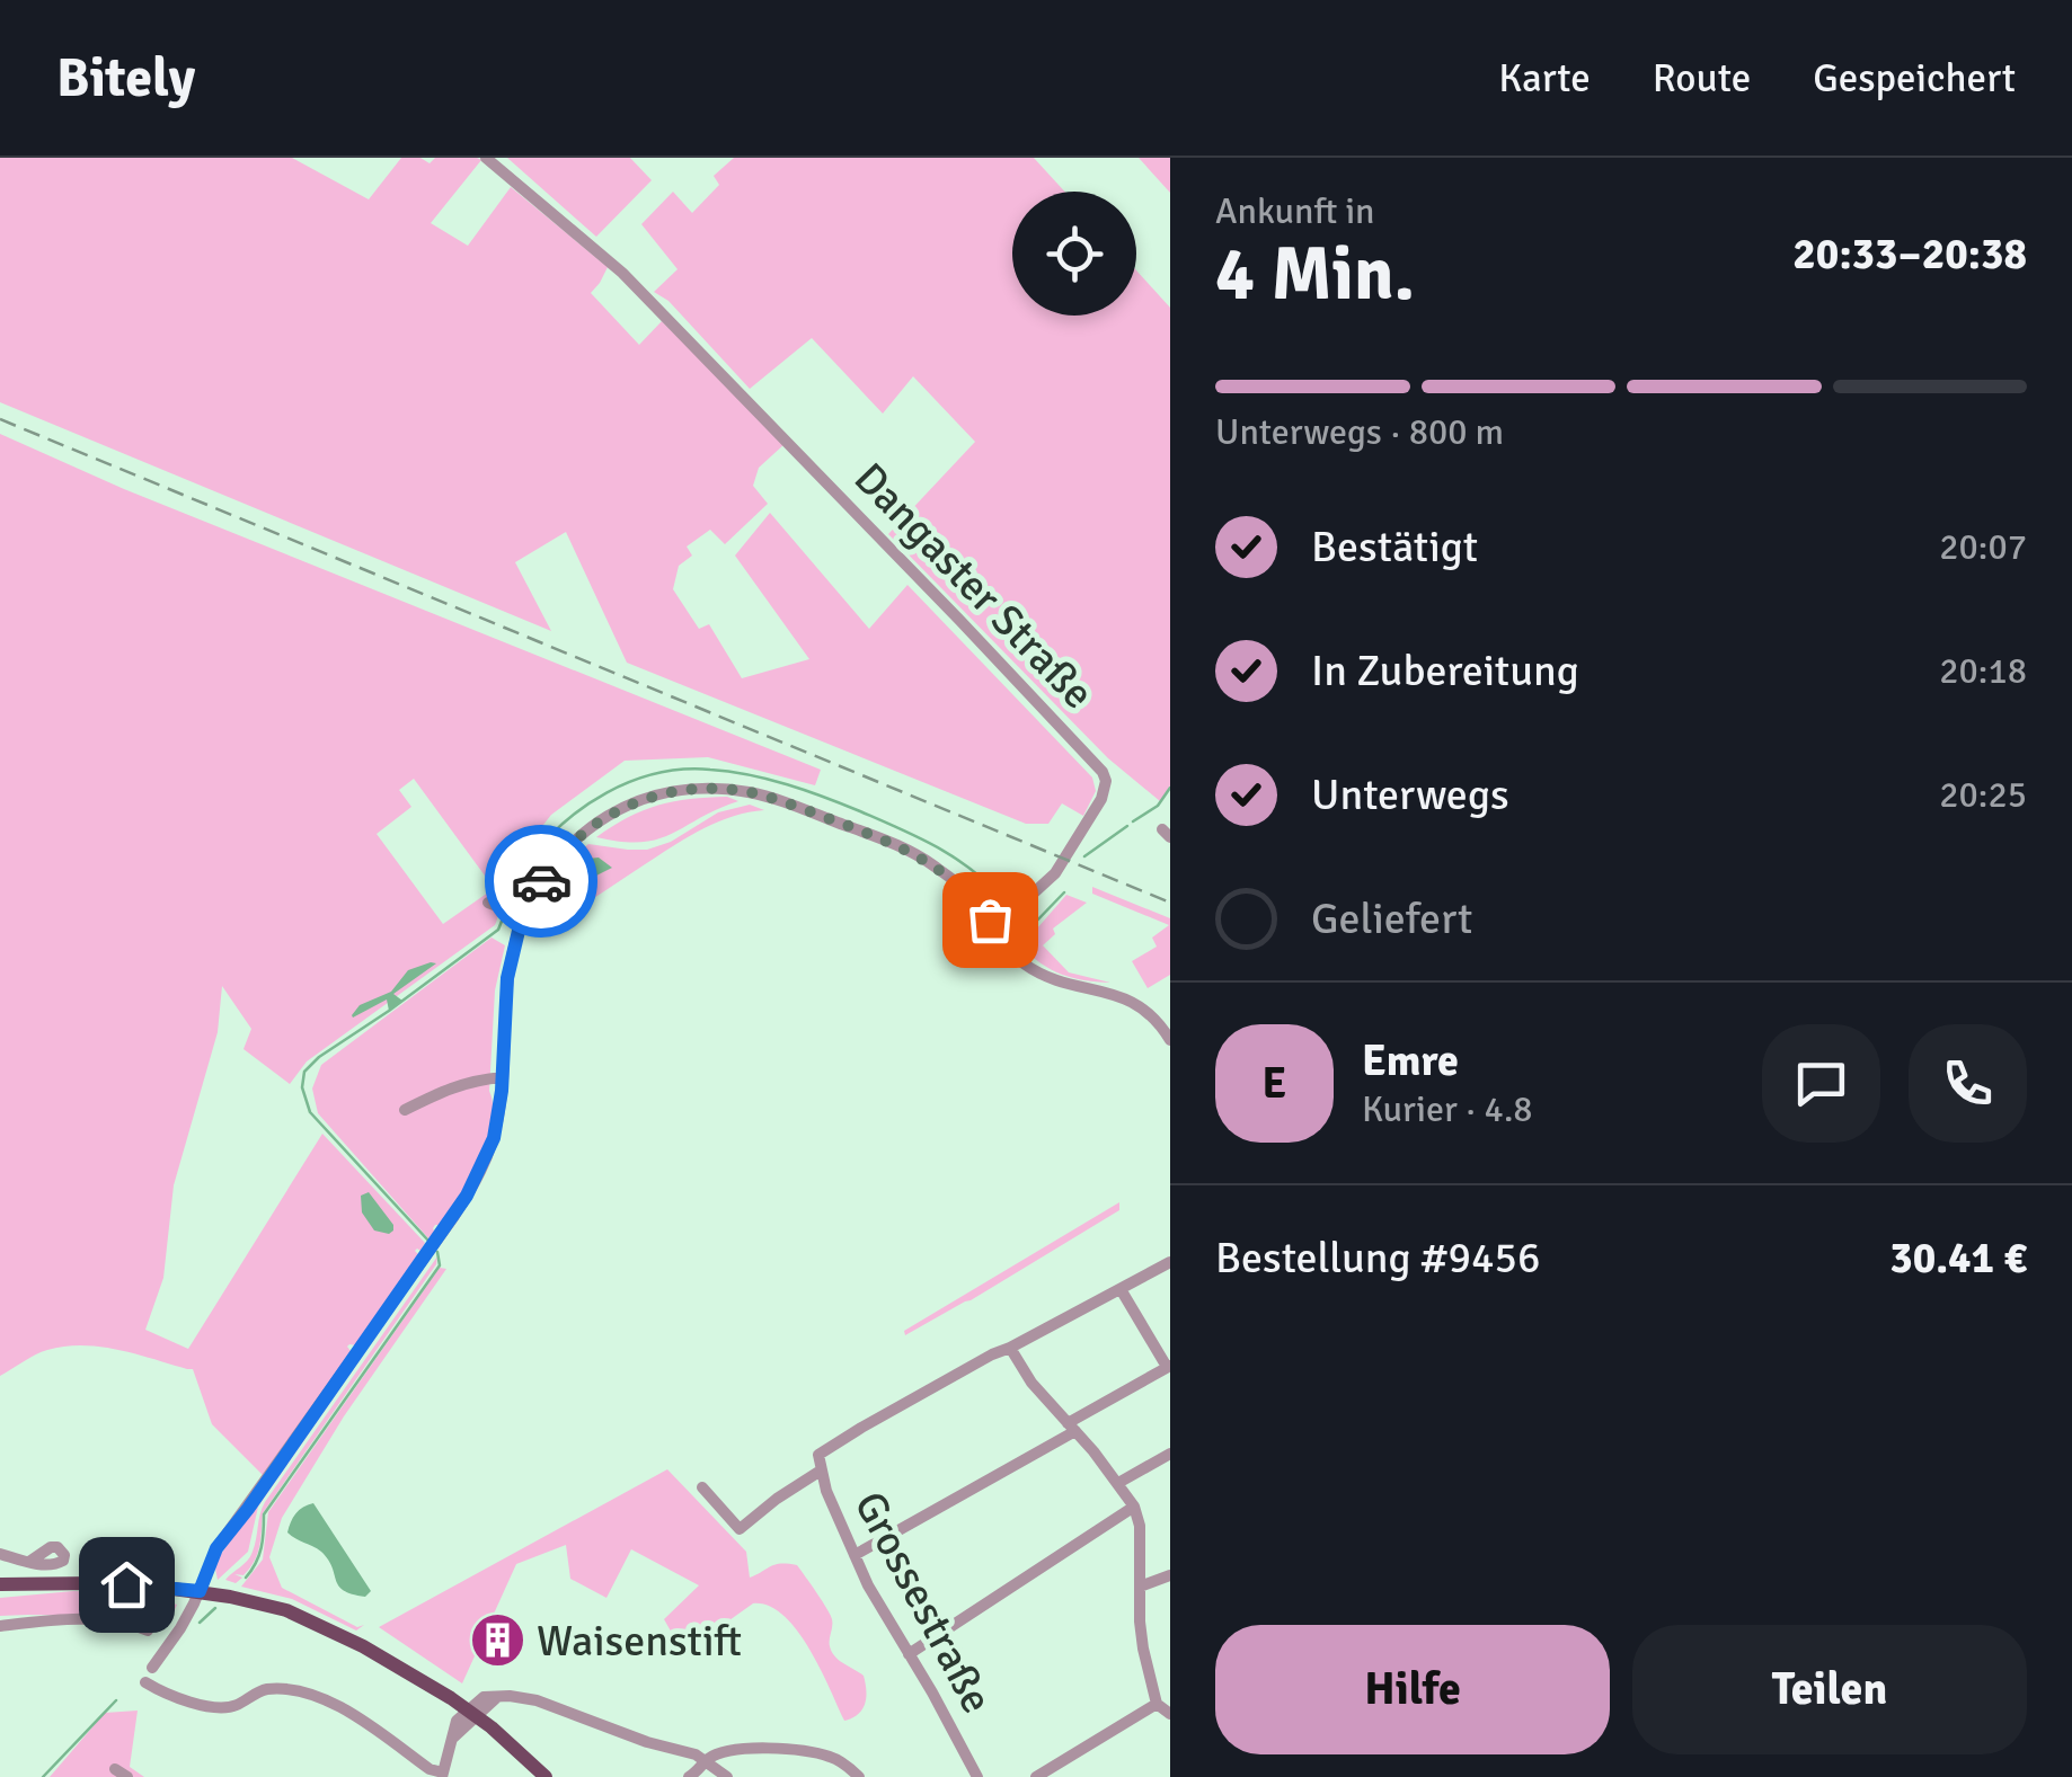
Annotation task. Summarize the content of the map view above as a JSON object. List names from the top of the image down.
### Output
{
  "streets": {
    "street": ["Dangaster Straße", "Grossestraße"]
  },
  "places": {
    "building": ["Waisenstift"]
  },
  "page": {
    "header": "Bitely",
    "nav": ["Karte", "Route", "Gespeichert"],
    "heading": ["4 Min.", "Ankunft in", "20:33–20:38"],
    "panel": [
      "Emre",
      "Kurier · 4.8",
      "Bestellung #9456",
      "30.41 €"
    ],
    "bar": "Unterwegs · 800 m",
    "list": [
      ["Bestätigt", "20:07"],
      ["In Zubereitung", "20:18"],
      ["Unterwegs", "20:25"],
      "Geliefert"
    ],
    "round": "E",
    "buttons": ["Hilfe", "Teilen"]
  }
}
